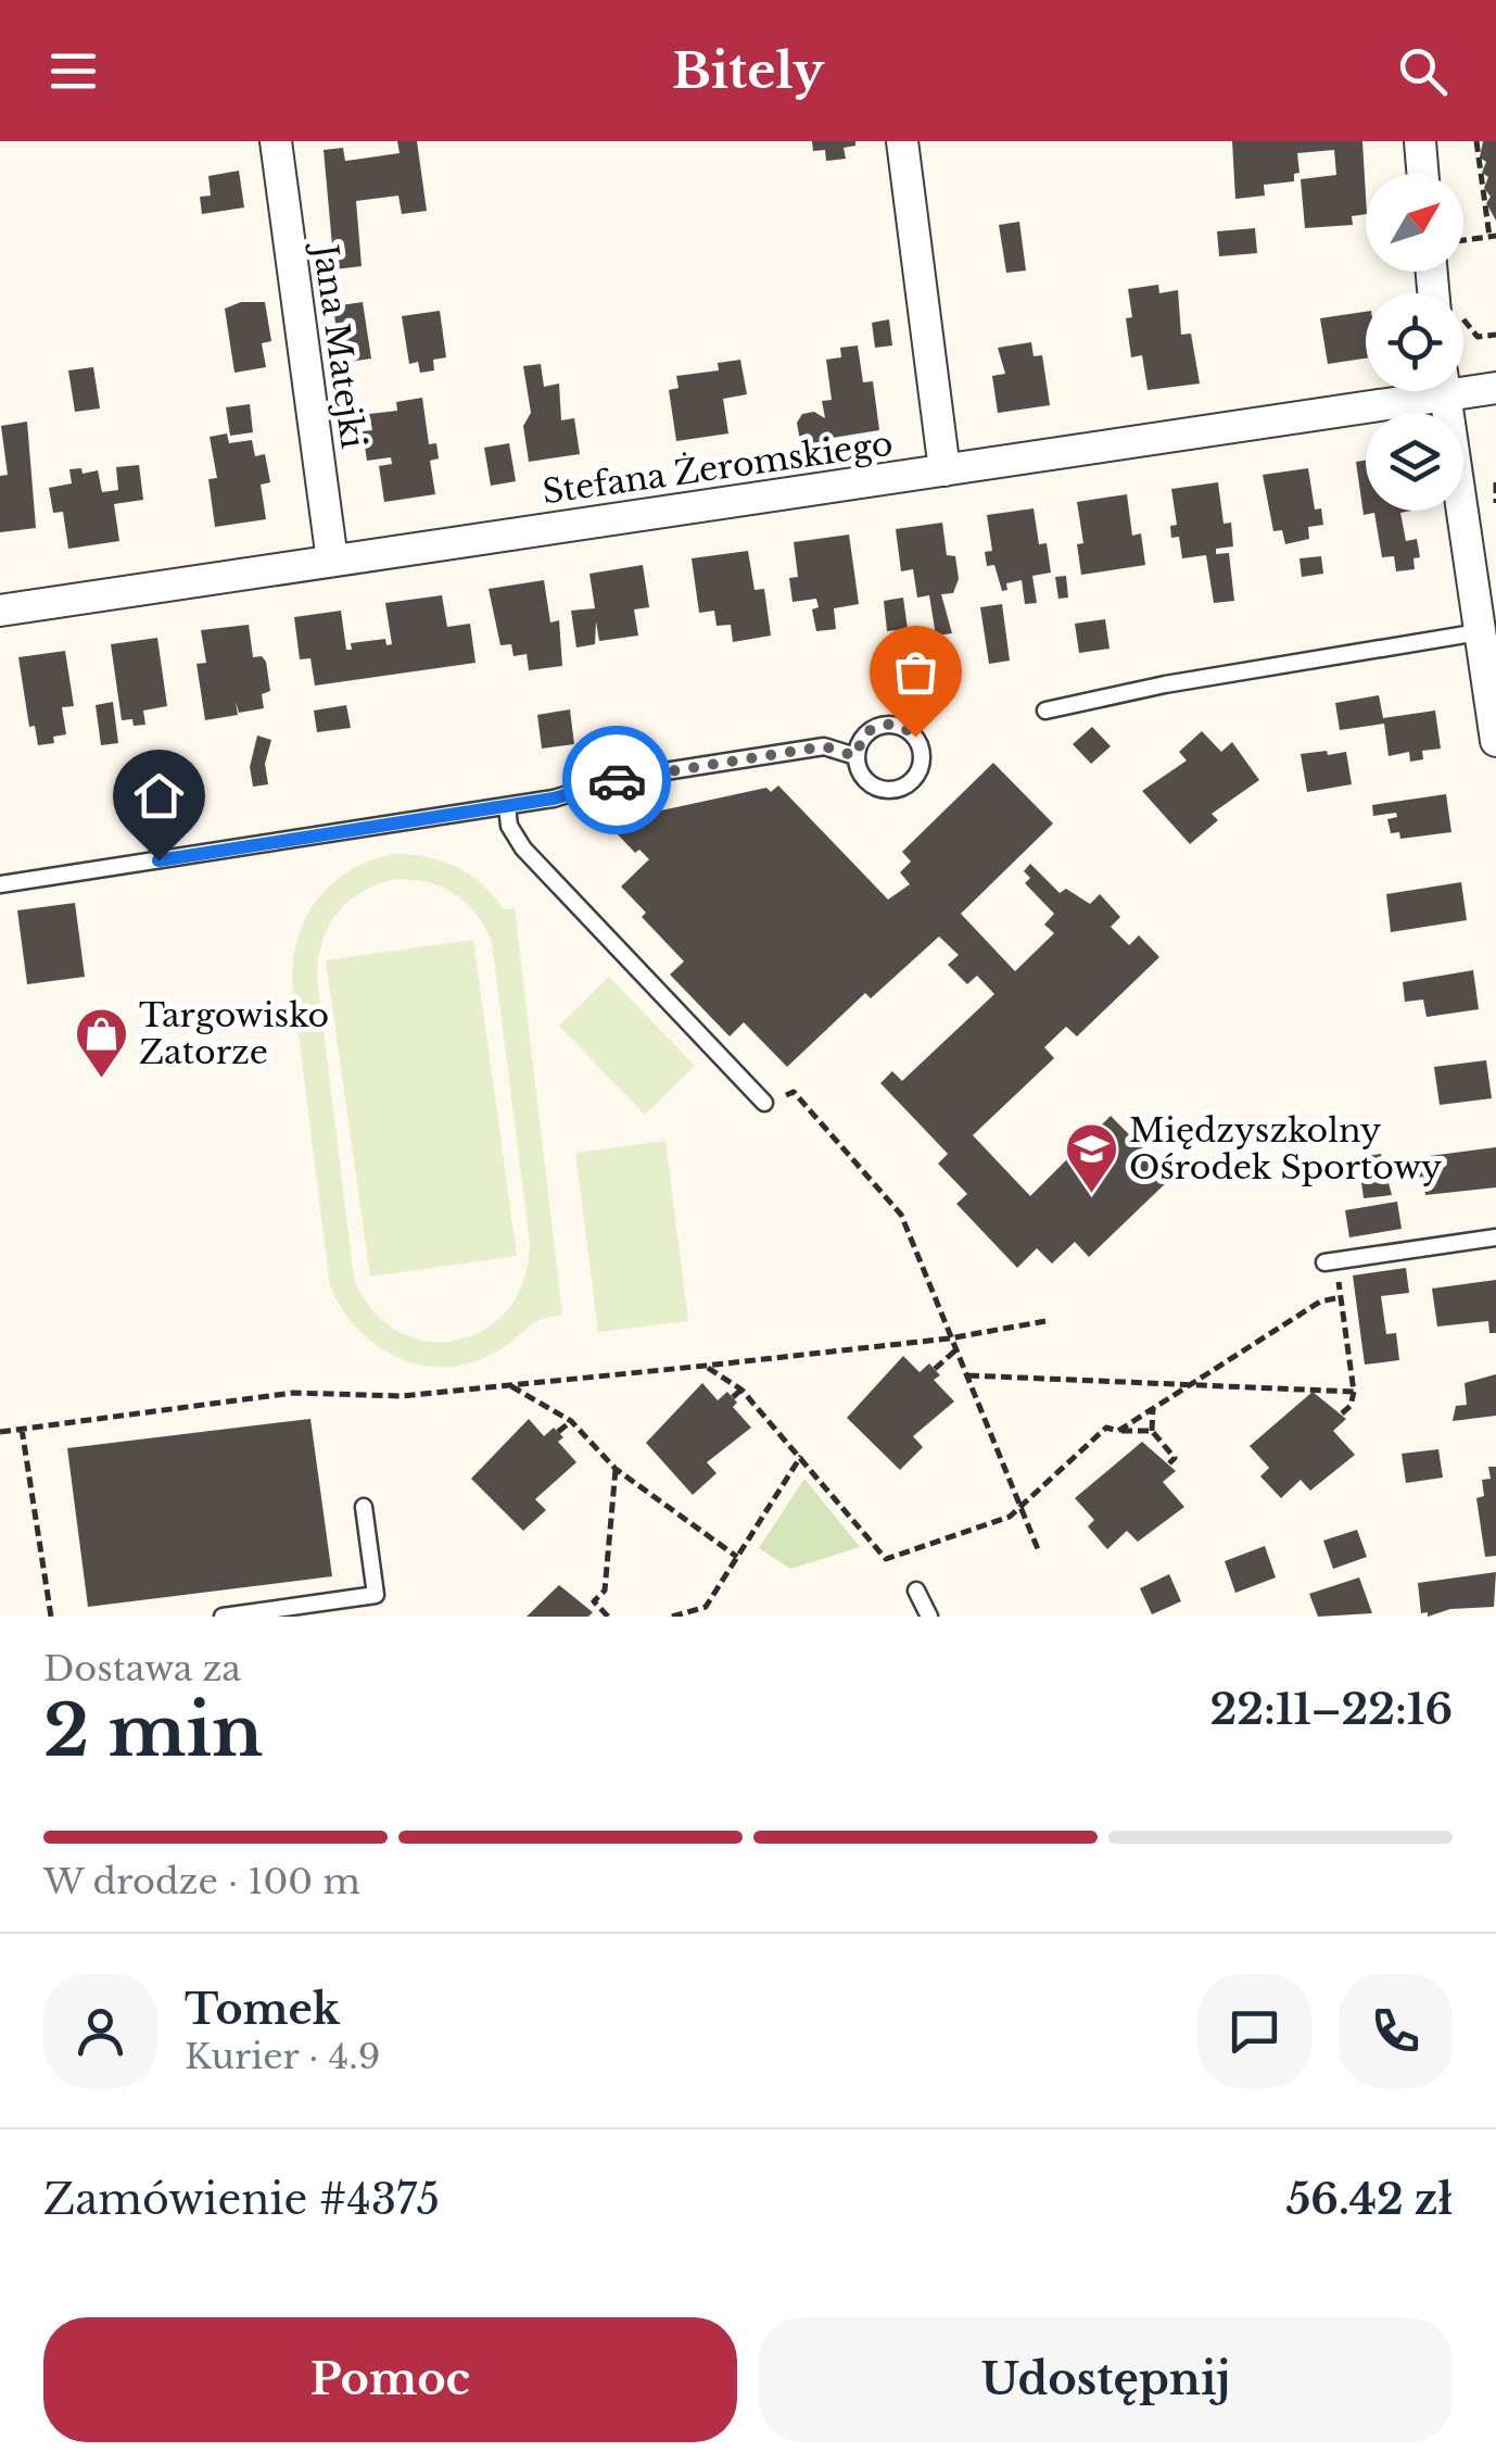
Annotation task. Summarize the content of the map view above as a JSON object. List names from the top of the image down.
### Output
{
  "streets": {
    "street": ["Jana Matejki", "Stefana Żeromskiego"]
  },
  "crossings": [
    ["Jana Matejki", "Stefana Żeromskiego"]
  ],
  "places": {
    "shop": ["Targowisko Zatorze"],
    "school or university": ["Międzyszkolny Ośrodek Sportowy"]
  },
  "north": "top right",
  "page": {
    "header": "Bitely",
    "heading": ["2 min", "Dostawa za", "22:11–22:16"],
    "panel": [
      "Tomek",
      "Kurier · 4.9",
      "Zamówienie #4375",
      "56.42 zł"
    ],
    "bar": "W drodze · 100 m",
    "buttons": ["Pomoc", "Udostępnij"]
  }
}
